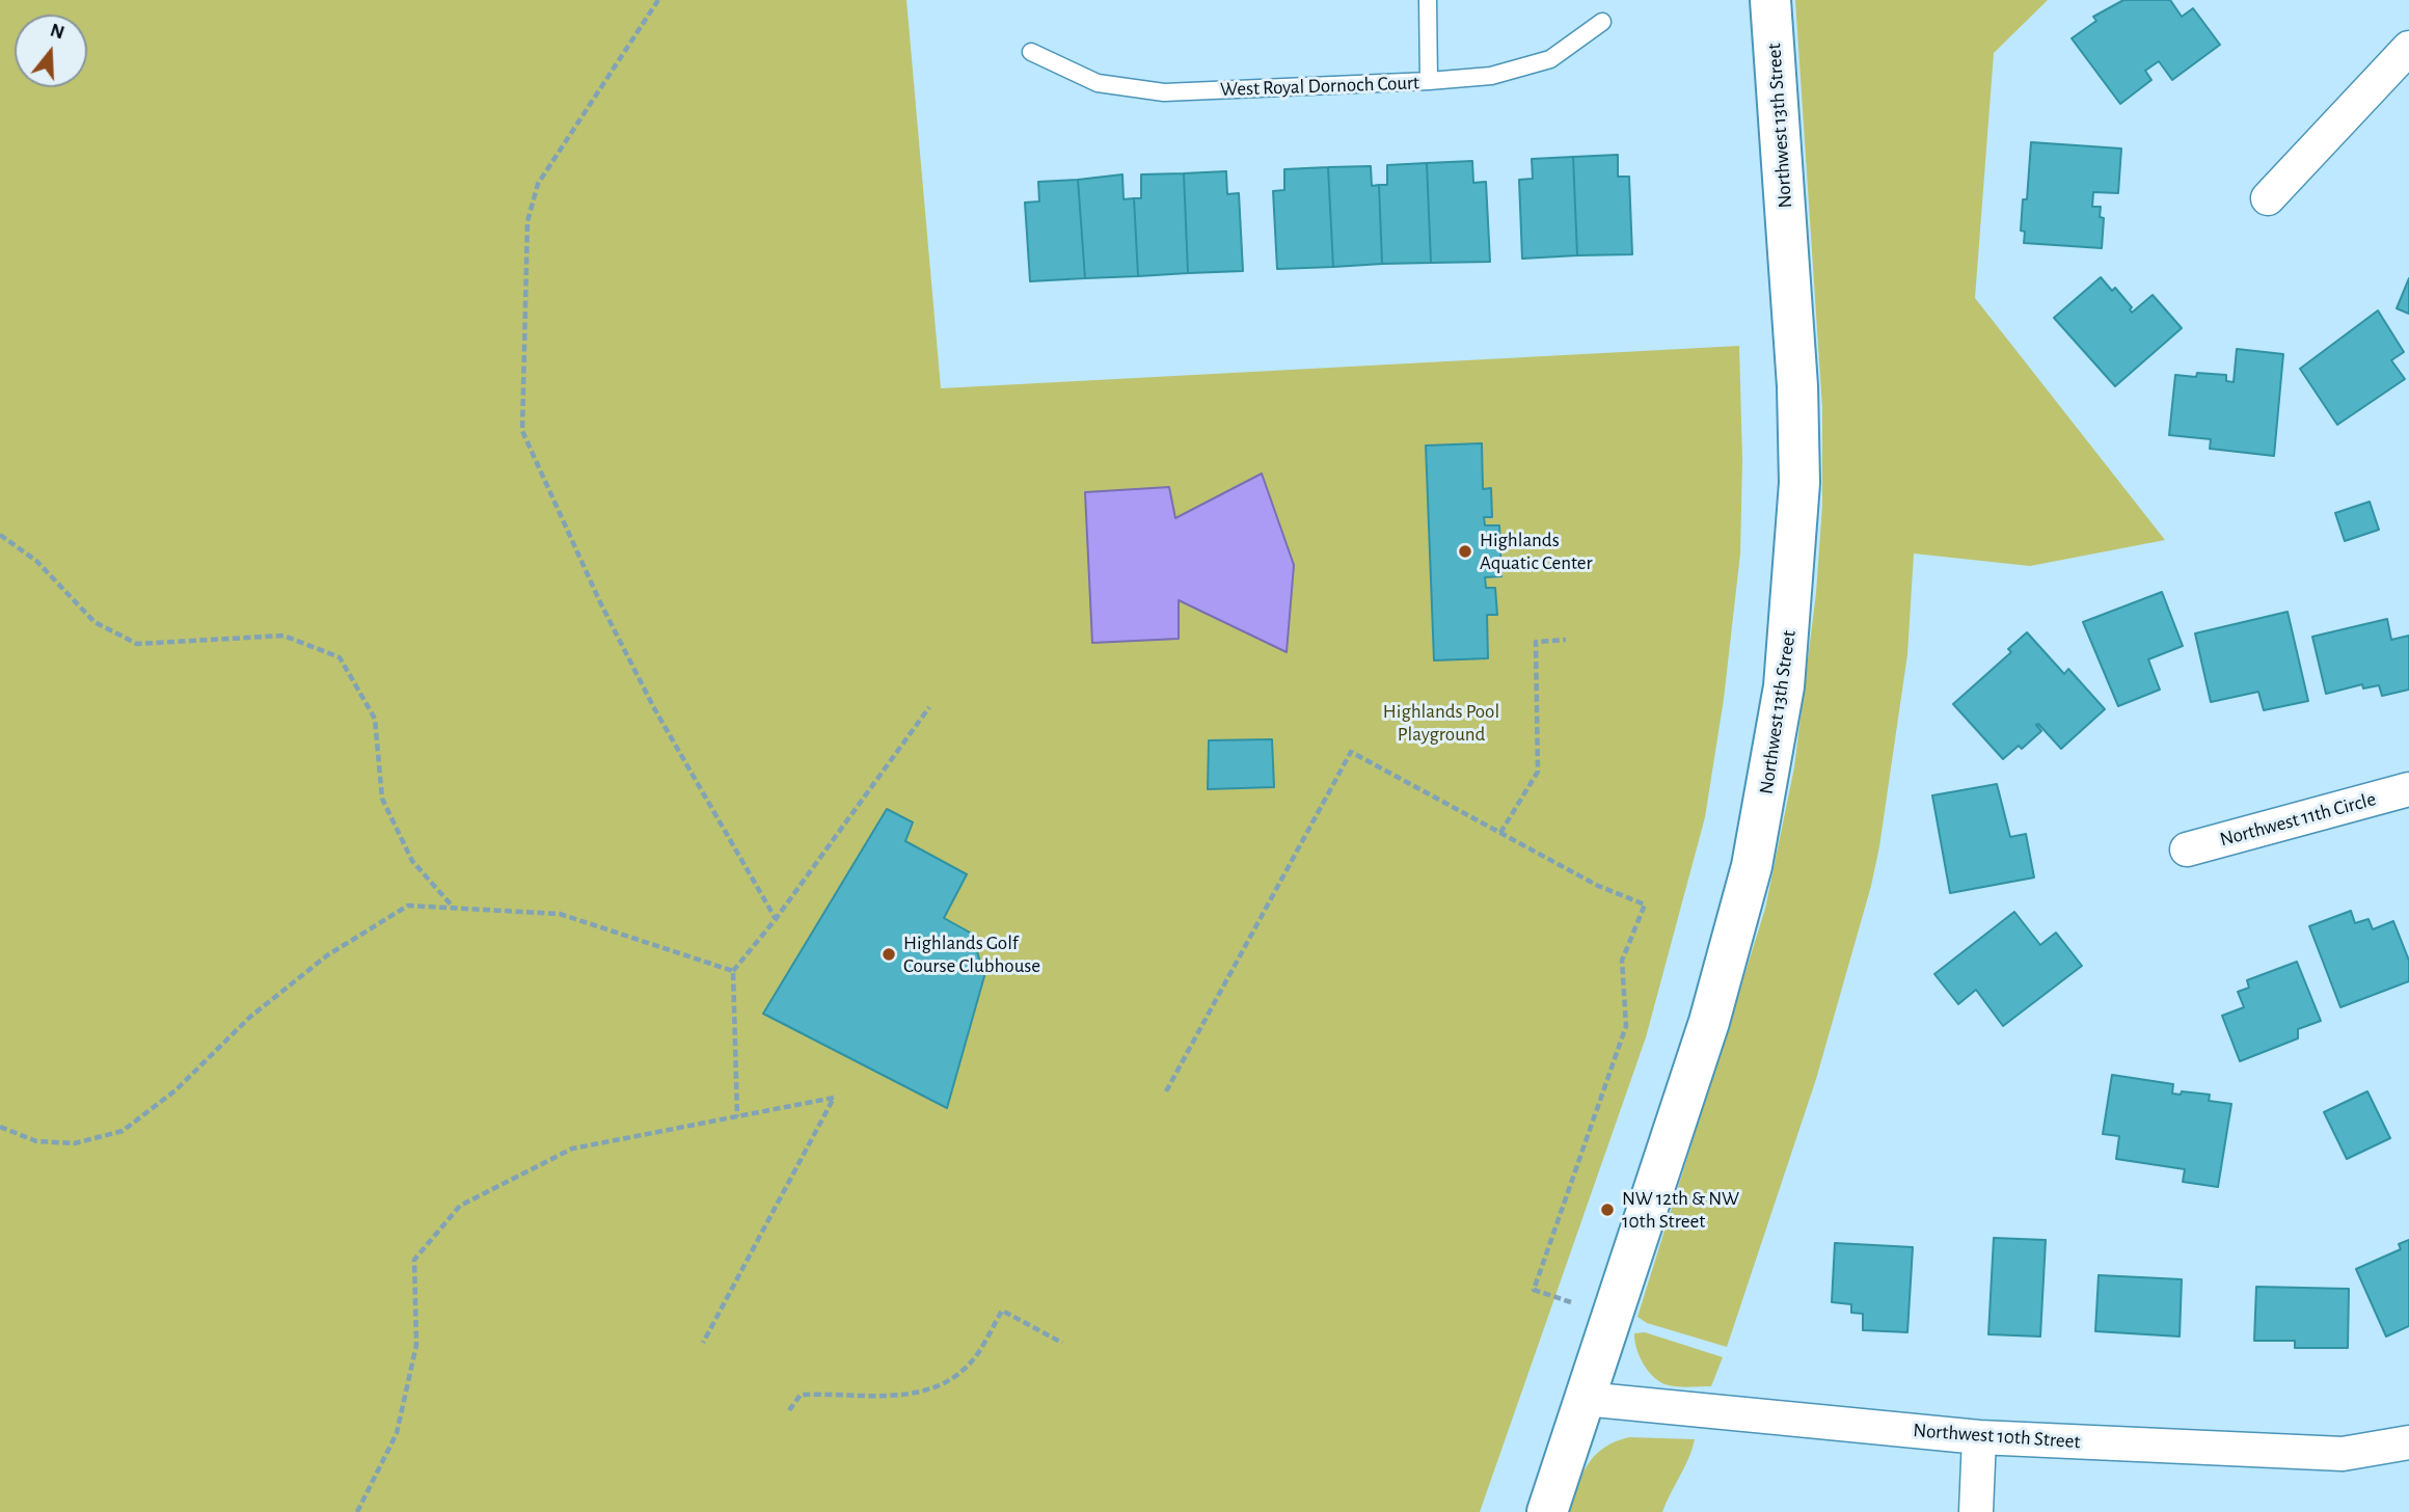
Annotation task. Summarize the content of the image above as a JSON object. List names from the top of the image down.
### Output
{
  "streets": {
    "main road": ["Northwest 13th Street"],
    "street": ["Northwest 11th Circle", "Northwest 10th Street"],
    "lane": ["West Royal Dornoch Court"]
  },
  "crossings": [
    ["Northwest 13th Street", "Northwest 10th Street"]
  ],
  "parks": ["Highlands Pool Playground"],
  "places": ["Highlands Aquatic Center", "Highlands Golf Course Clubhouse", "NW 12th & NW 10th Street"],
  "north": "top"
}
